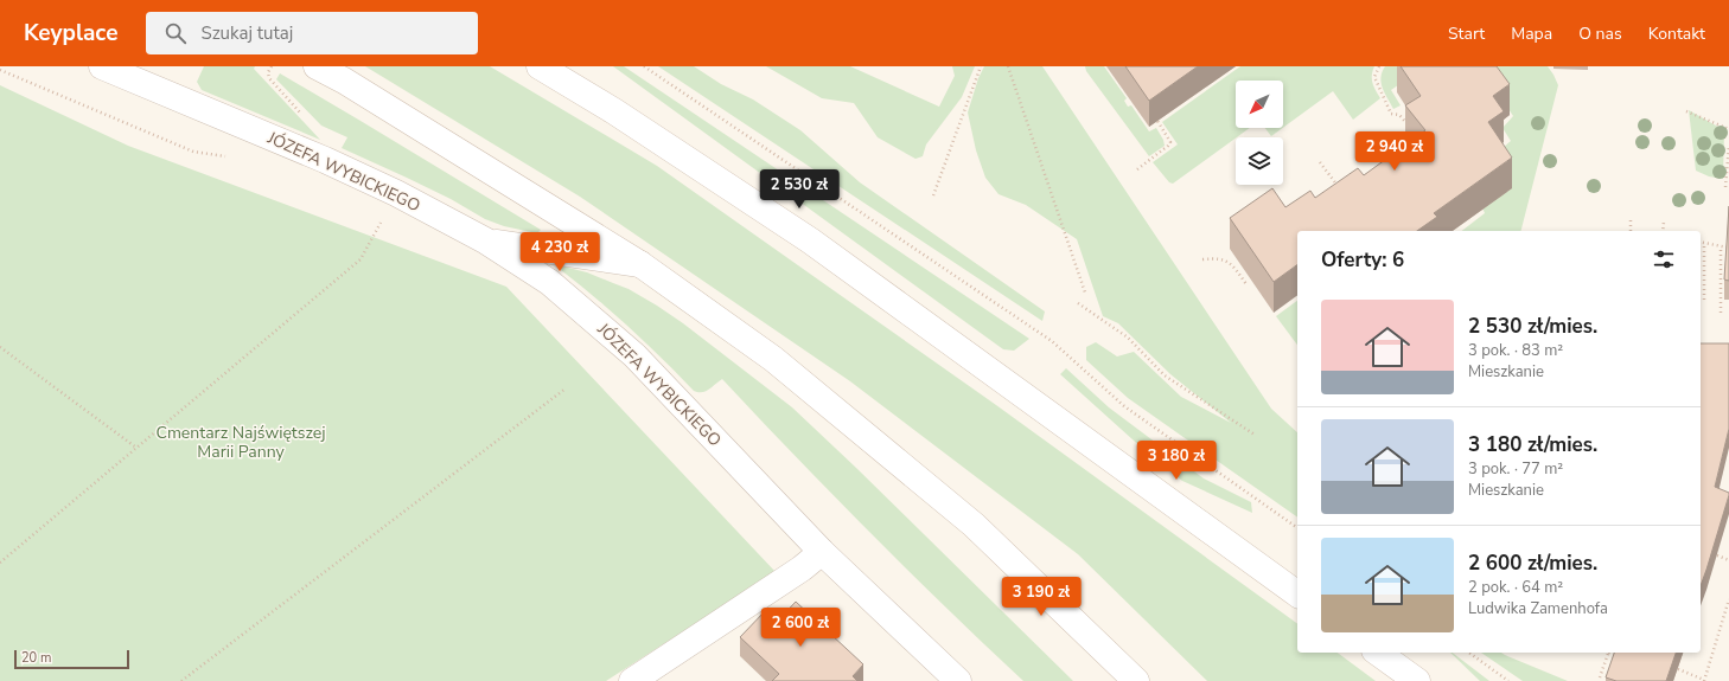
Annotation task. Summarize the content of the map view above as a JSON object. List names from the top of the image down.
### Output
{
  "streets": {
    "main road": ["JÓZEFA WYBICKIEGO"]
  },
  "parks": ["Cmentarz Najświętszej Marii Panny"],
  "scale_bar": "20 m",
  "north": "bottom left",
  "page": {
    "header": "Keyplace",
    "search": "Szukaj tutaj",
    "nav": [
      "Start",
      "Mapa",
      "O nas",
      "Kontakt"
    ],
    "price": [
      "2 940 zł",
      "2 530 zł",
      "4 230 zł",
      "3 180 zł",
      "3 190 zł",
      "2 600 zł"
    ],
    "heading": "Oferty: 6",
    "list": [
      {
        "name": "2 530 zł/mies.",
        "note": "3 pok. · 83 m² · Mieszkanie"
      },
      {
        "name": "3 180 zł/mies.",
        "note": "3 pok. · 77 m² · Mieszkanie"
      },
      {
        "name": "2 600 zł/mies.",
        "note": "2 pok. · 64 m² · Ludwika Zamenhofa"
      }
    ],
    "scale": "20 m"
  }
}
